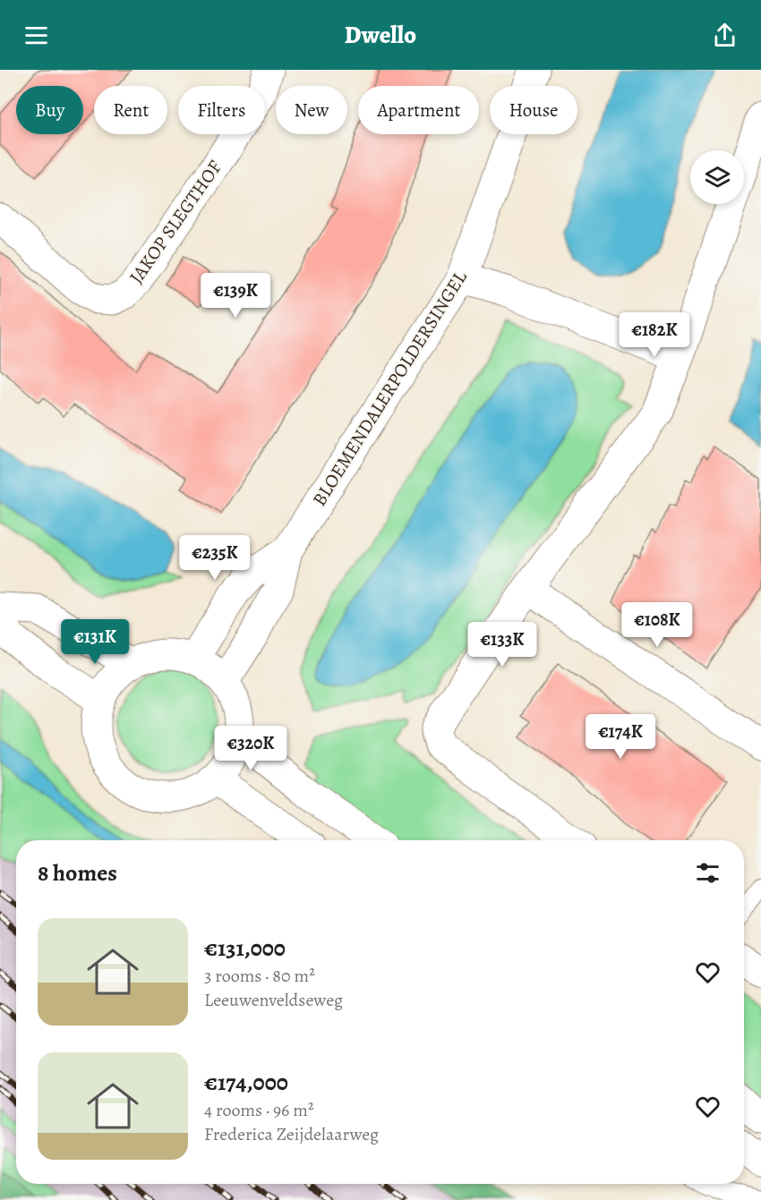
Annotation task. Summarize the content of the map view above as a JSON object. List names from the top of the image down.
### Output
{
  "streets": {
    "street": ["JAKOP SLEGTHOF", "BLOEMENDALERPOLDERSINGEL"]
  },
  "page": {
    "header": "Dwello",
    "chip": [
      "Buy",
      "Rent",
      "Filters",
      "New",
      "Apartment",
      "House"
    ],
    "price": [
      "€139K",
      "€182K",
      "€235K",
      "€108K",
      "€131K",
      "€133K",
      "€174K",
      "€320K"
    ],
    "heading": "8 homes",
    "list": [
      {
        "name": "€131,000",
        "note": "3 rooms · 80 m² · Leeuwenveldseweg"
      },
      {
        "name": "€174,000",
        "note": "4 rooms · 96 m² · Frederica Zeijdelaarweg"
      }
    ]
  }
}
